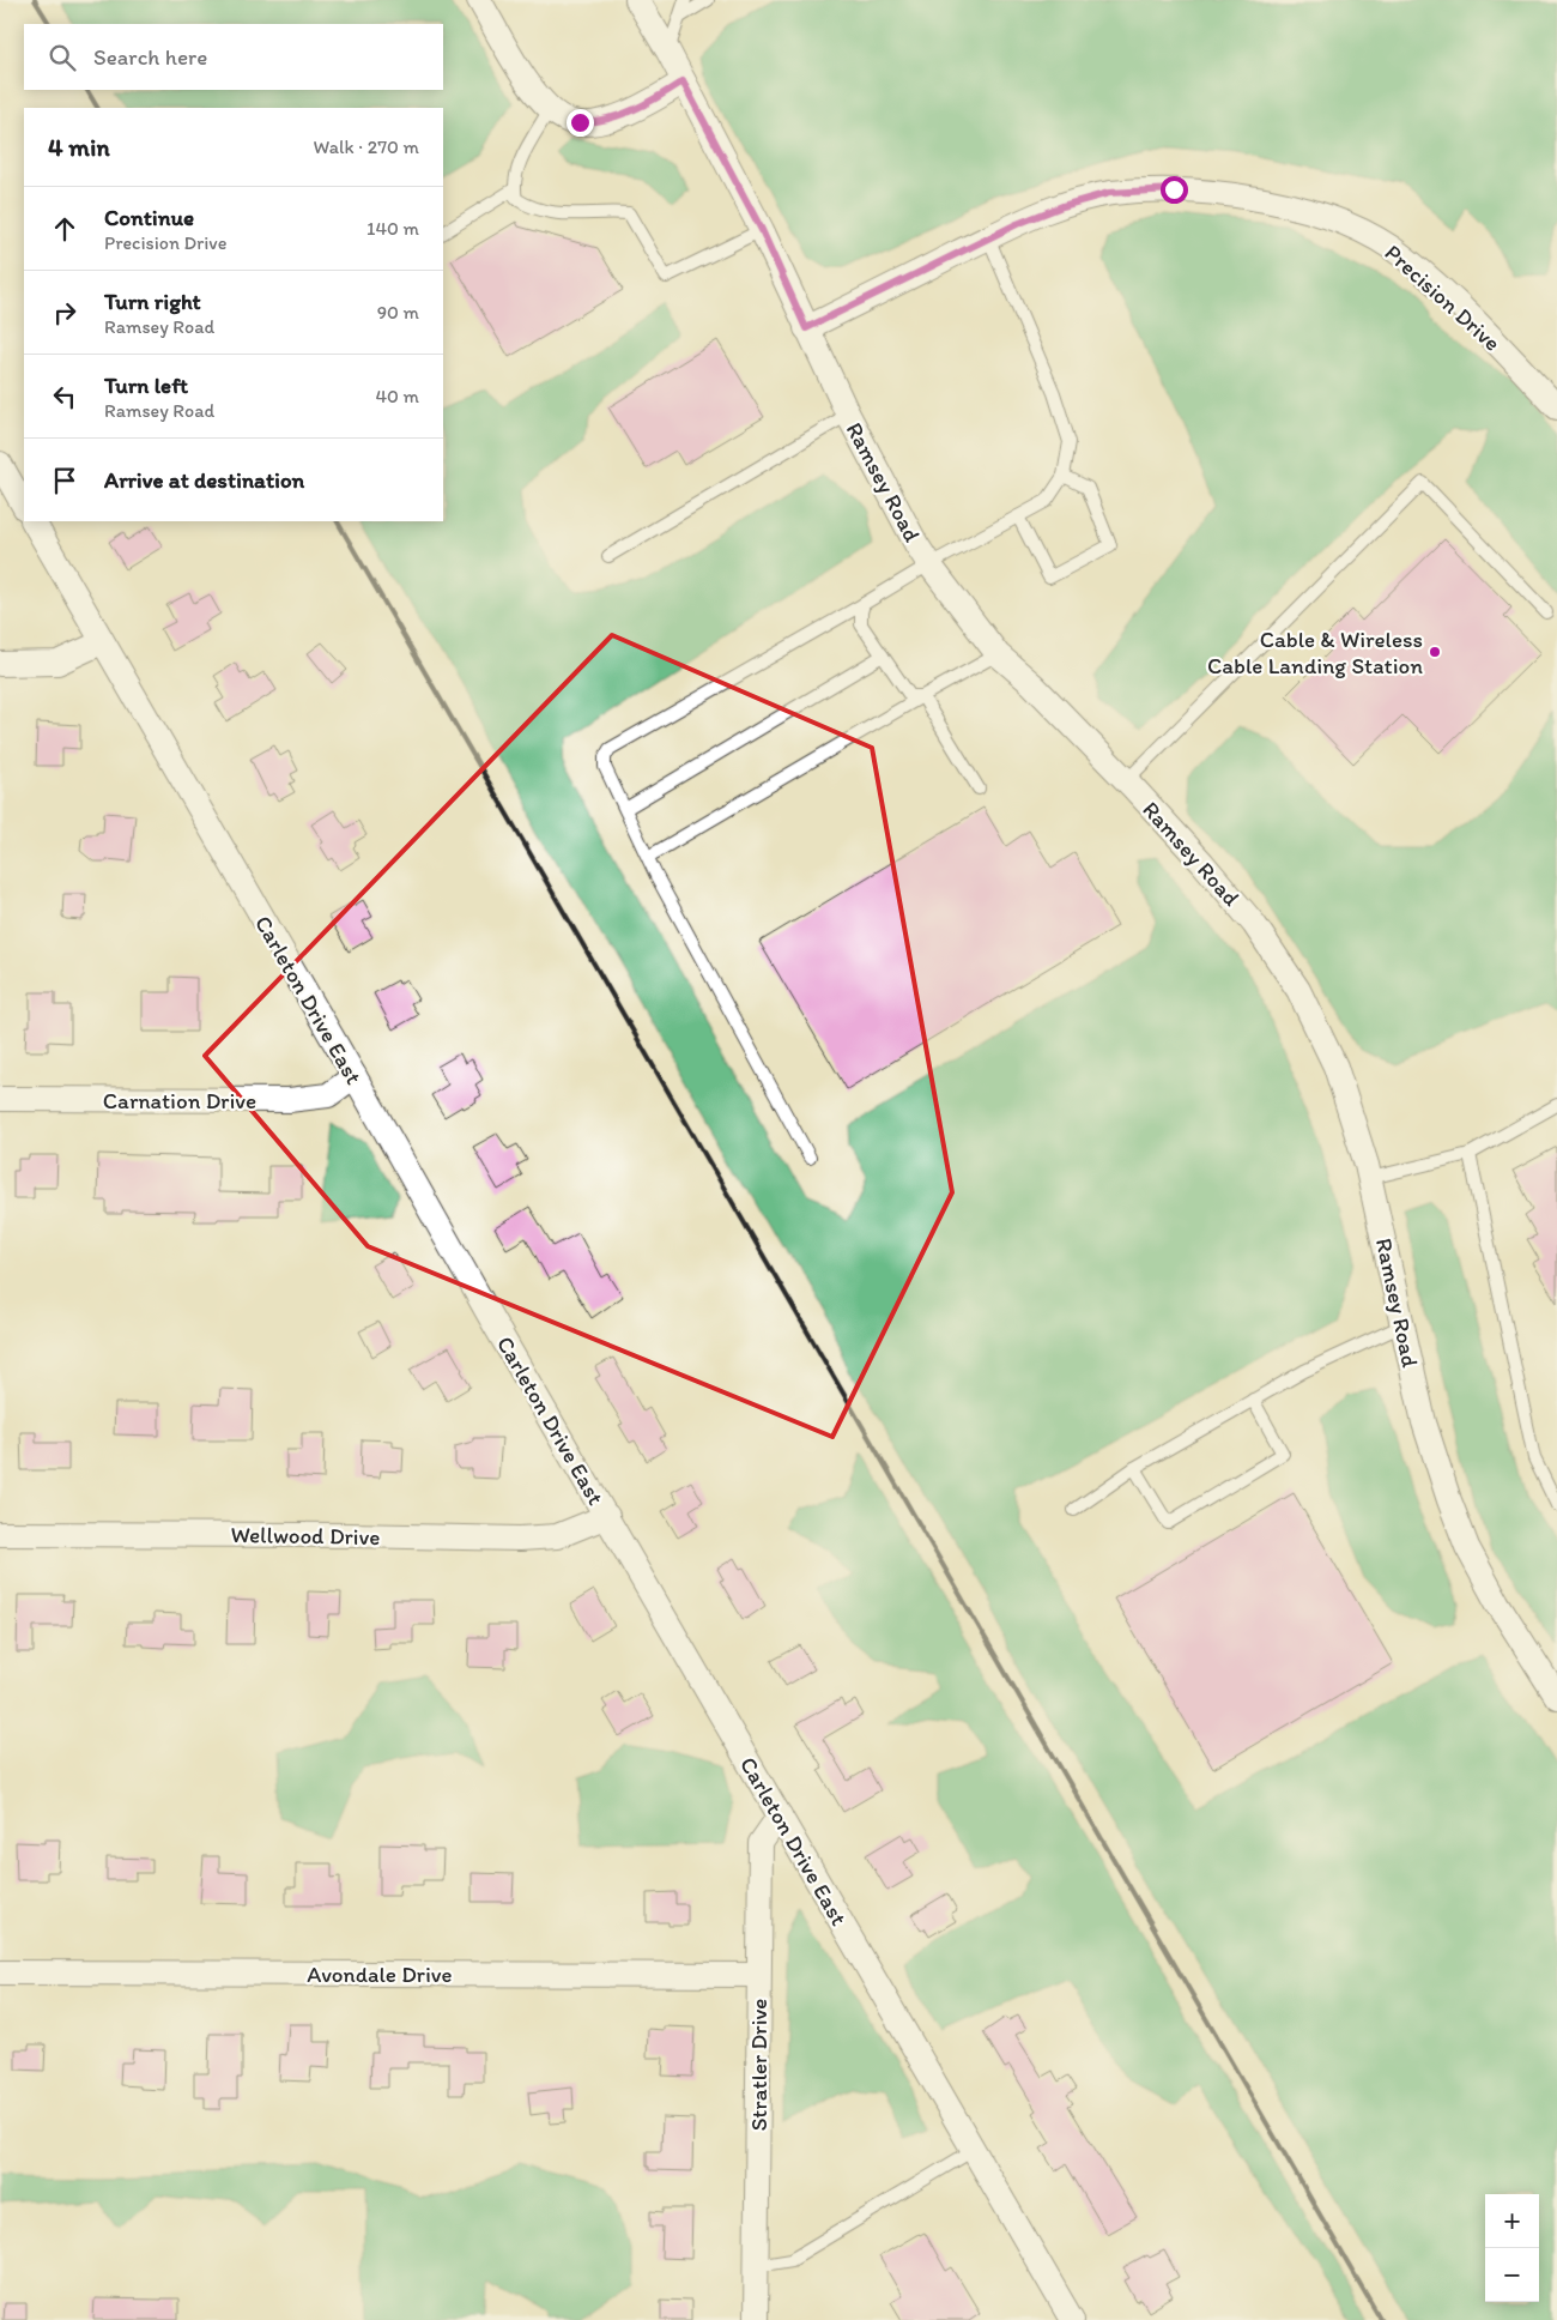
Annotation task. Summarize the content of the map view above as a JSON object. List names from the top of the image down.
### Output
{
  "streets": {
    "street": [
      "Precision Drive",
      "Ramsey Road",
      "Carleton Drive East",
      "Carnation Drive",
      "Wellwood Drive",
      "Avondale Drive",
      "Stratler Drive"
    ]
  },
  "crossings": [
    ["Precision Drive", "Ramsey Road"],
    ["Carleton Drive East", "Carnation Drive"],
    ["Carleton Drive East", "Wellwood Drive"],
    ["Carleton Drive East", "Stratler Drive"],
    ["Avondale Drive", "Stratler Drive"]
  ],
  "places": ["Cable & Wireless Cable Landing Station"],
  "page": {
    "search": "Search here",
    "heading": ["4 min", "Walk · 270 m"],
    "list": [
      ["Continue", "Precision Drive", "140 m"],
      ["Turn right", "Ramsey Road", "90 m"],
      ["Turn left", "Ramsey Road", "40 m"],
      "Arrive at destination"
    ],
    "map_buttons": ["+", "−"]
  }
}
